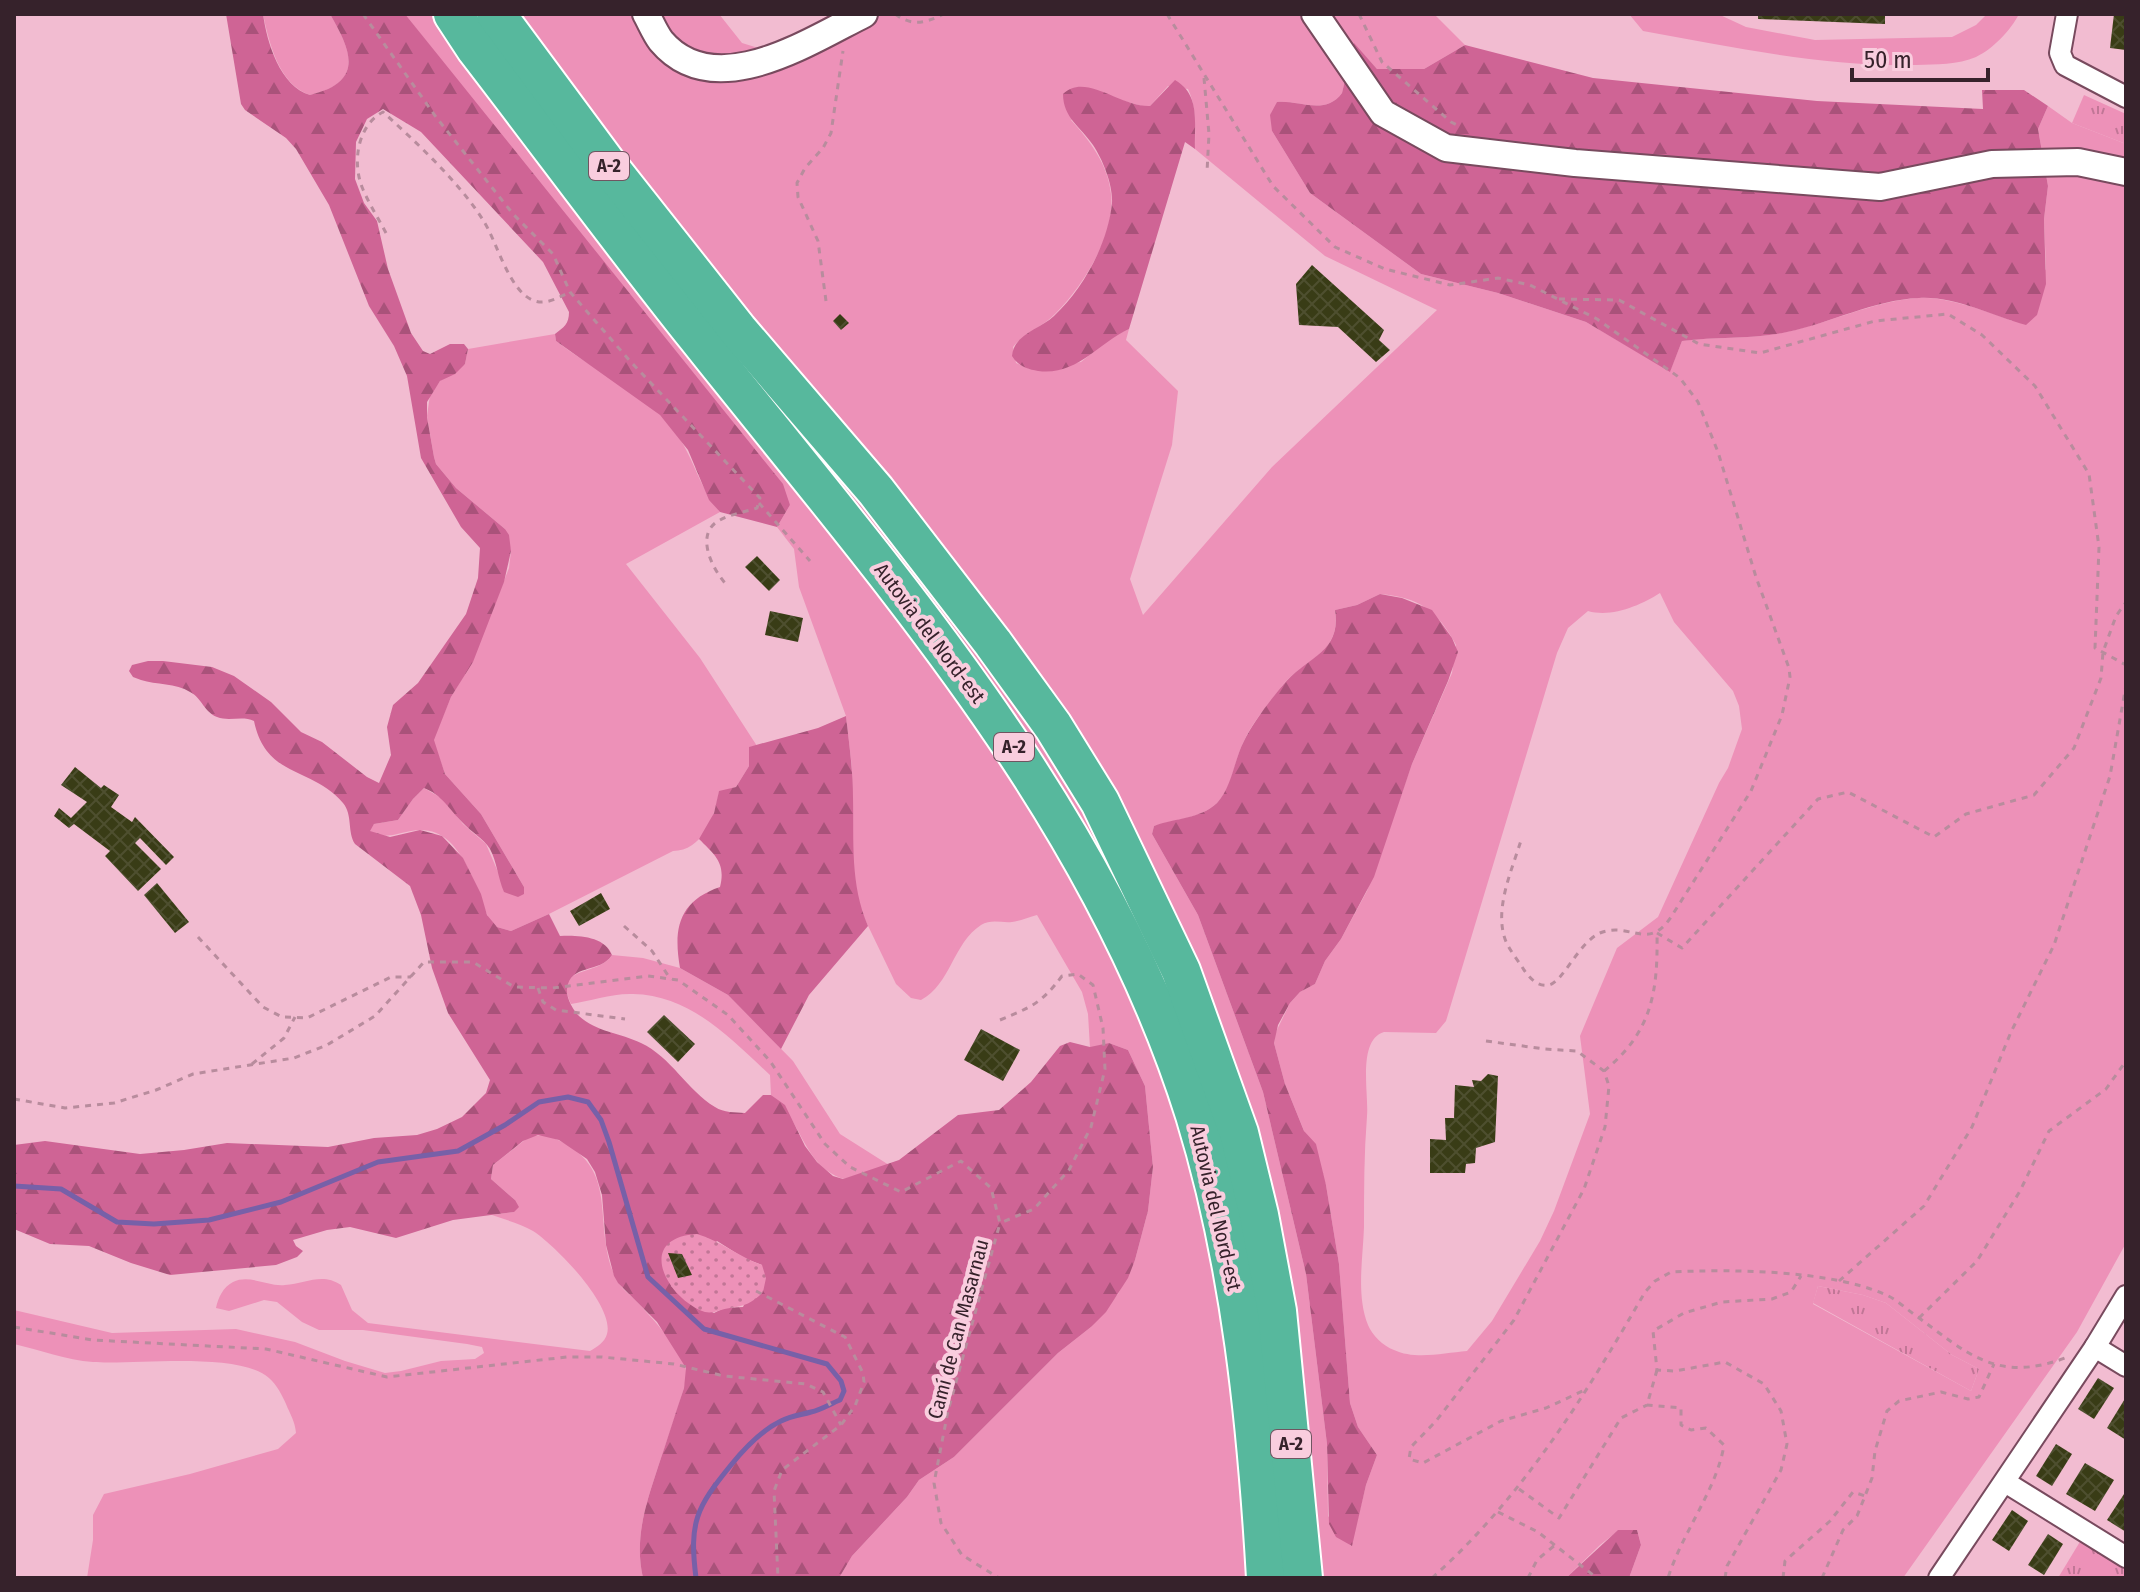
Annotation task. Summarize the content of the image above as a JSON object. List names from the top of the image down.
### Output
{
  "streets": {
    "highway": ["A-2", "Autovia del Nord-est"],
    "path": ["Camí de Can Masarnau"]
  },
  "scale_bar": "50 m"
}
